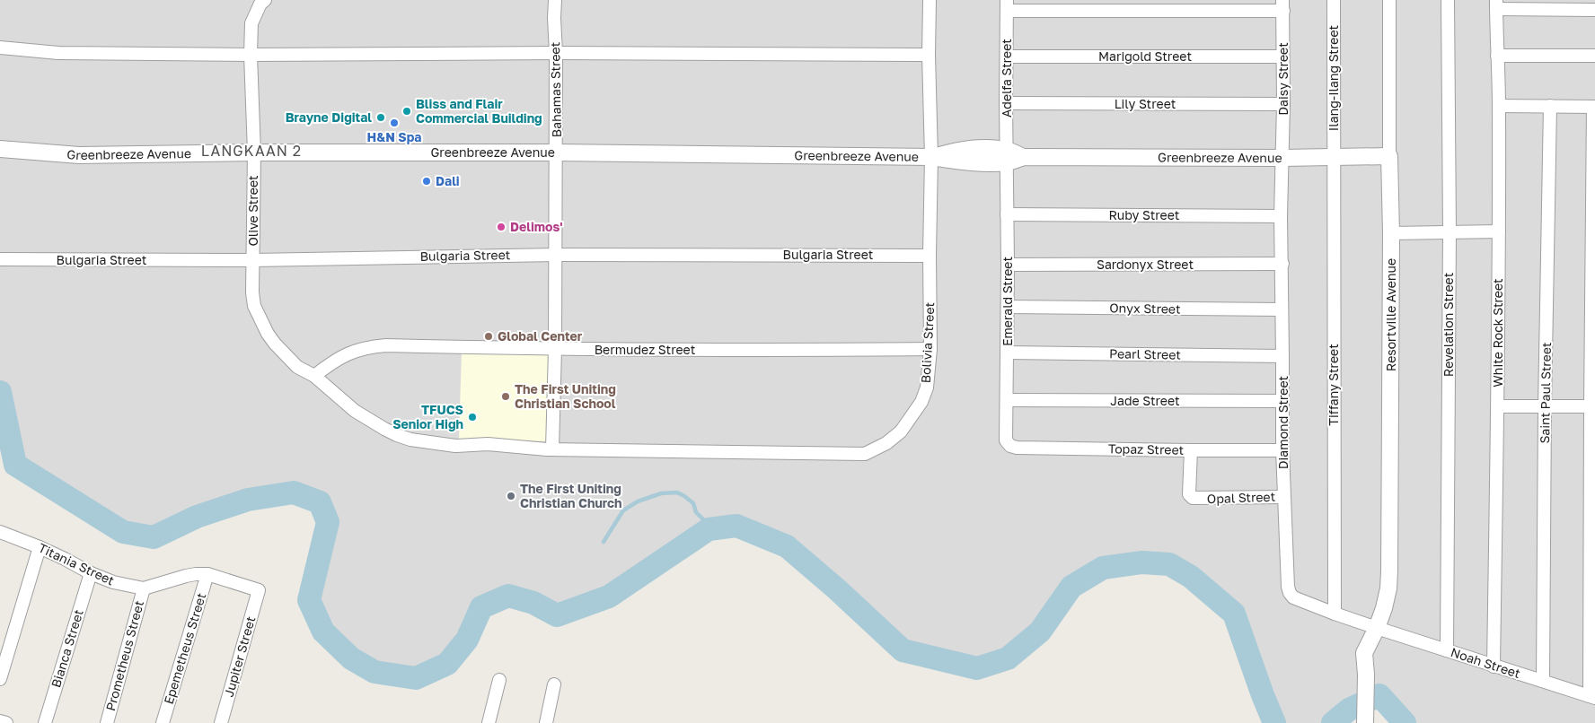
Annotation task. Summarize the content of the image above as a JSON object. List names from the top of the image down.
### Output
{
  "streets": {
    "street": [
      "Marigold Street",
      "Adelfa Street",
      "Ilang-Ilang Street",
      "Daisy Street",
      "Bahamas Street",
      "Lily Street",
      "Greenbreeze Avenue",
      "Olive Street",
      "Ruby Street",
      "Bulgaria Street",
      "Sardonyx Street",
      "Emerald Street",
      "Onyx Street",
      "Resortville Avenue",
      "Revelation Street",
      "White Rock Street",
      "Bolivia Street",
      "Bermudez Street",
      "Pearl Street",
      "Tiffany Street",
      "Saint Paul Street",
      "Jade Street",
      "Diamond Street",
      "Topaz Street",
      "Opal Street",
      "Titania Street",
      "Bianca Street",
      "Epemetheus Street",
      "Prometheus Street",
      "Jupiter Street",
      "Noah Street"
    ]
  },
  "crossings": [
    ["Marigold Street", "Adelfa Street"],
    ["Marigold Street", "Daisy Street"],
    ["Adelfa Street", "Lily Street"],
    ["Adelfa Street", "Greenbreeze Avenue"],
    ["Adelfa Street", "Emerald Street"],
    ["Ilang-Ilang Street", "Greenbreeze Avenue"],
    ["Ilang-Ilang Street", "Tiffany Street"],
    ["Daisy Street", "Lily Street"],
    ["Daisy Street", "Greenbreeze Avenue"],
    ["Daisy Street", "Diamond Street"],
    ["Bahamas Street", "Greenbreeze Avenue"],
    ["Bahamas Street", "Olive Street"],
    ["Bahamas Street", "Bulgaria Street"],
    ["Bahamas Street", "Bolivia Street"],
    ["Bahamas Street", "Bermudez Street"],
    ["Greenbreeze Avenue", "Olive Street"],
    ["Greenbreeze Avenue", "Emerald Street"],
    ["Greenbreeze Avenue", "Resortville Avenue"],
    ["Greenbreeze Avenue", "Bolivia Street"],
    ["Greenbreeze Avenue", "Tiffany Street"],
    ["Greenbreeze Avenue", "Diamond Street"],
    ["Olive Street", "Bulgaria Street"],
    ["Olive Street", "Bolivia Street"],
    ["Olive Street", "Bermudez Street"],
    ["Ruby Street", "Emerald Street"],
    ["Ruby Street", "Diamond Street"],
    ["Bulgaria Street", "Bolivia Street"],
    ["Sardonyx Street", "Emerald Street"],
    ["Sardonyx Street", "Diamond Street"],
    ["Emerald Street", "Onyx Street"],
    ["Emerald Street", "Pearl Street"],
    ["Emerald Street", "Jade Street"],
    ["Emerald Street", "Topaz Street"],
    ["Onyx Street", "Diamond Street"],
    ["Resortville Avenue", "Diamond Street"],
    ["Resortville Avenue", "Noah Street"],
    ["Revelation Street", "Noah Street"],
    ["White Rock Street", "Noah Street"],
    ["Bolivia Street", "Bermudez Street"],
    ["Pearl Street", "Diamond Street"],
    ["Tiffany Street", "Diamond Street"],
    ["Saint Paul Street", "Noah Street"],
    ["Jade Street", "Diamond Street"],
    ["Diamond Street", "Topaz Street"],
    ["Diamond Street", "Opal Street"],
    ["Diamond Street", "Noah Street"],
    ["Topaz Street", "Opal Street"],
    ["Titania Street", "Bianca Street"],
    ["Titania Street", "Epemetheus Street"],
    ["Titania Street", "Prometheus Street"],
    ["Titania Street", "Jupiter Street"]
  ],
  "districts": ["LANGKAAN 2"],
  "places": [
    "Bliss and Flair Commercial Building",
    "Brayne Digital",
    "H&N Spa",
    "Dali",
    "Delimos'",
    "Global Center",
    "The First Uniting Christian School",
    "TFUCS Senior High",
    "The First Uniting Christian Church"
  ]
}
